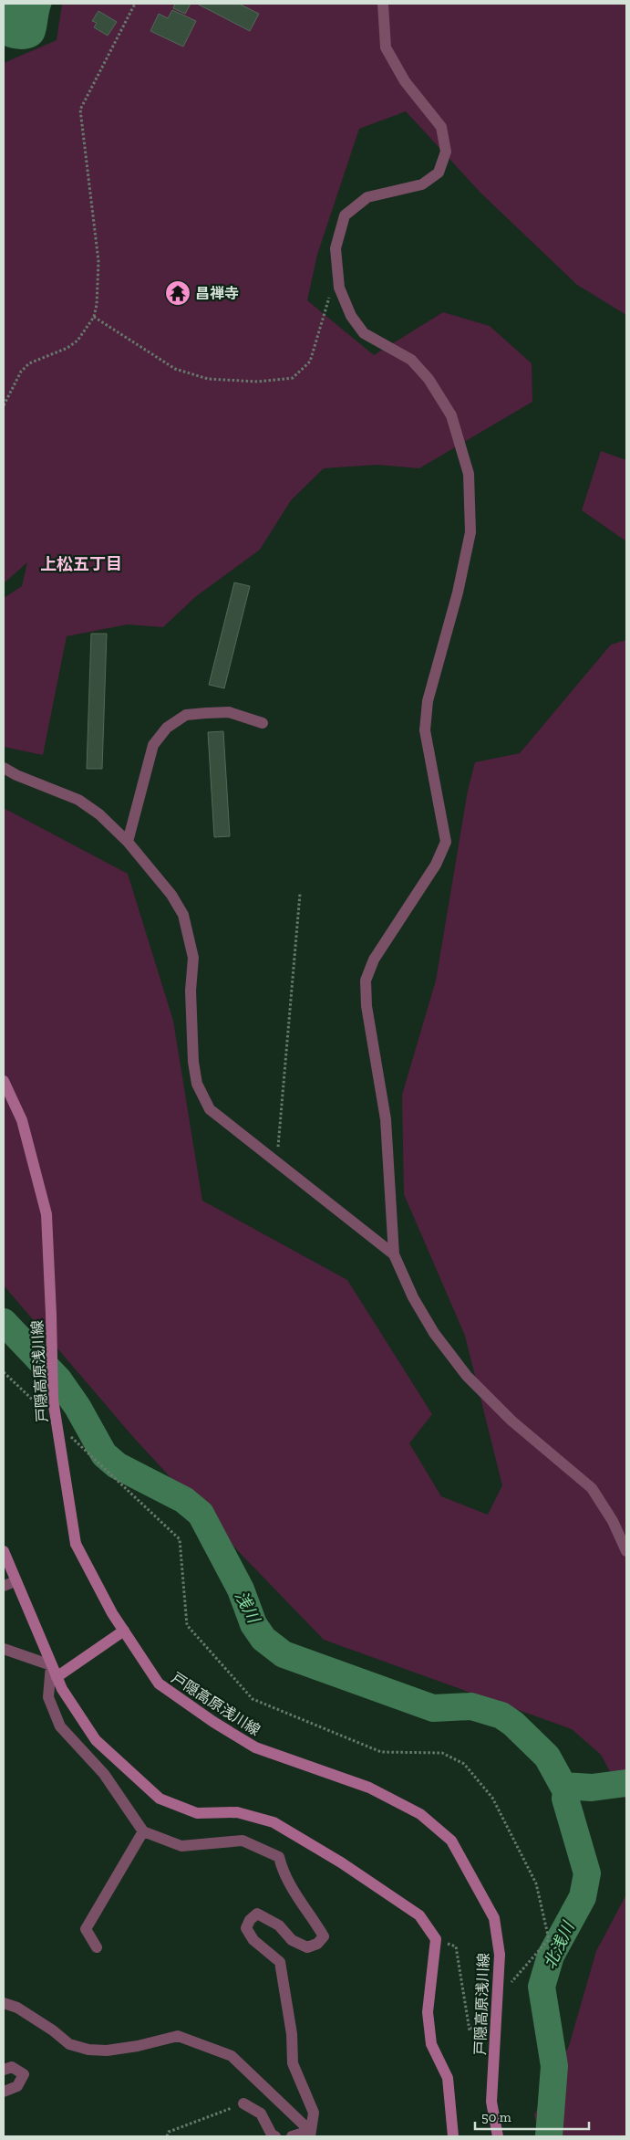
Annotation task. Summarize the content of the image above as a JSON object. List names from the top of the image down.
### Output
{
  "streets": {
    "main road": ["戸隠高原浅川線"]
  },
  "districts": ["上松五丁目"],
  "water": ["浅川", "北浅川"],
  "places": {
    "temple": ["昌禅寺"]
  },
  "scale_bar": "50 m"
}
